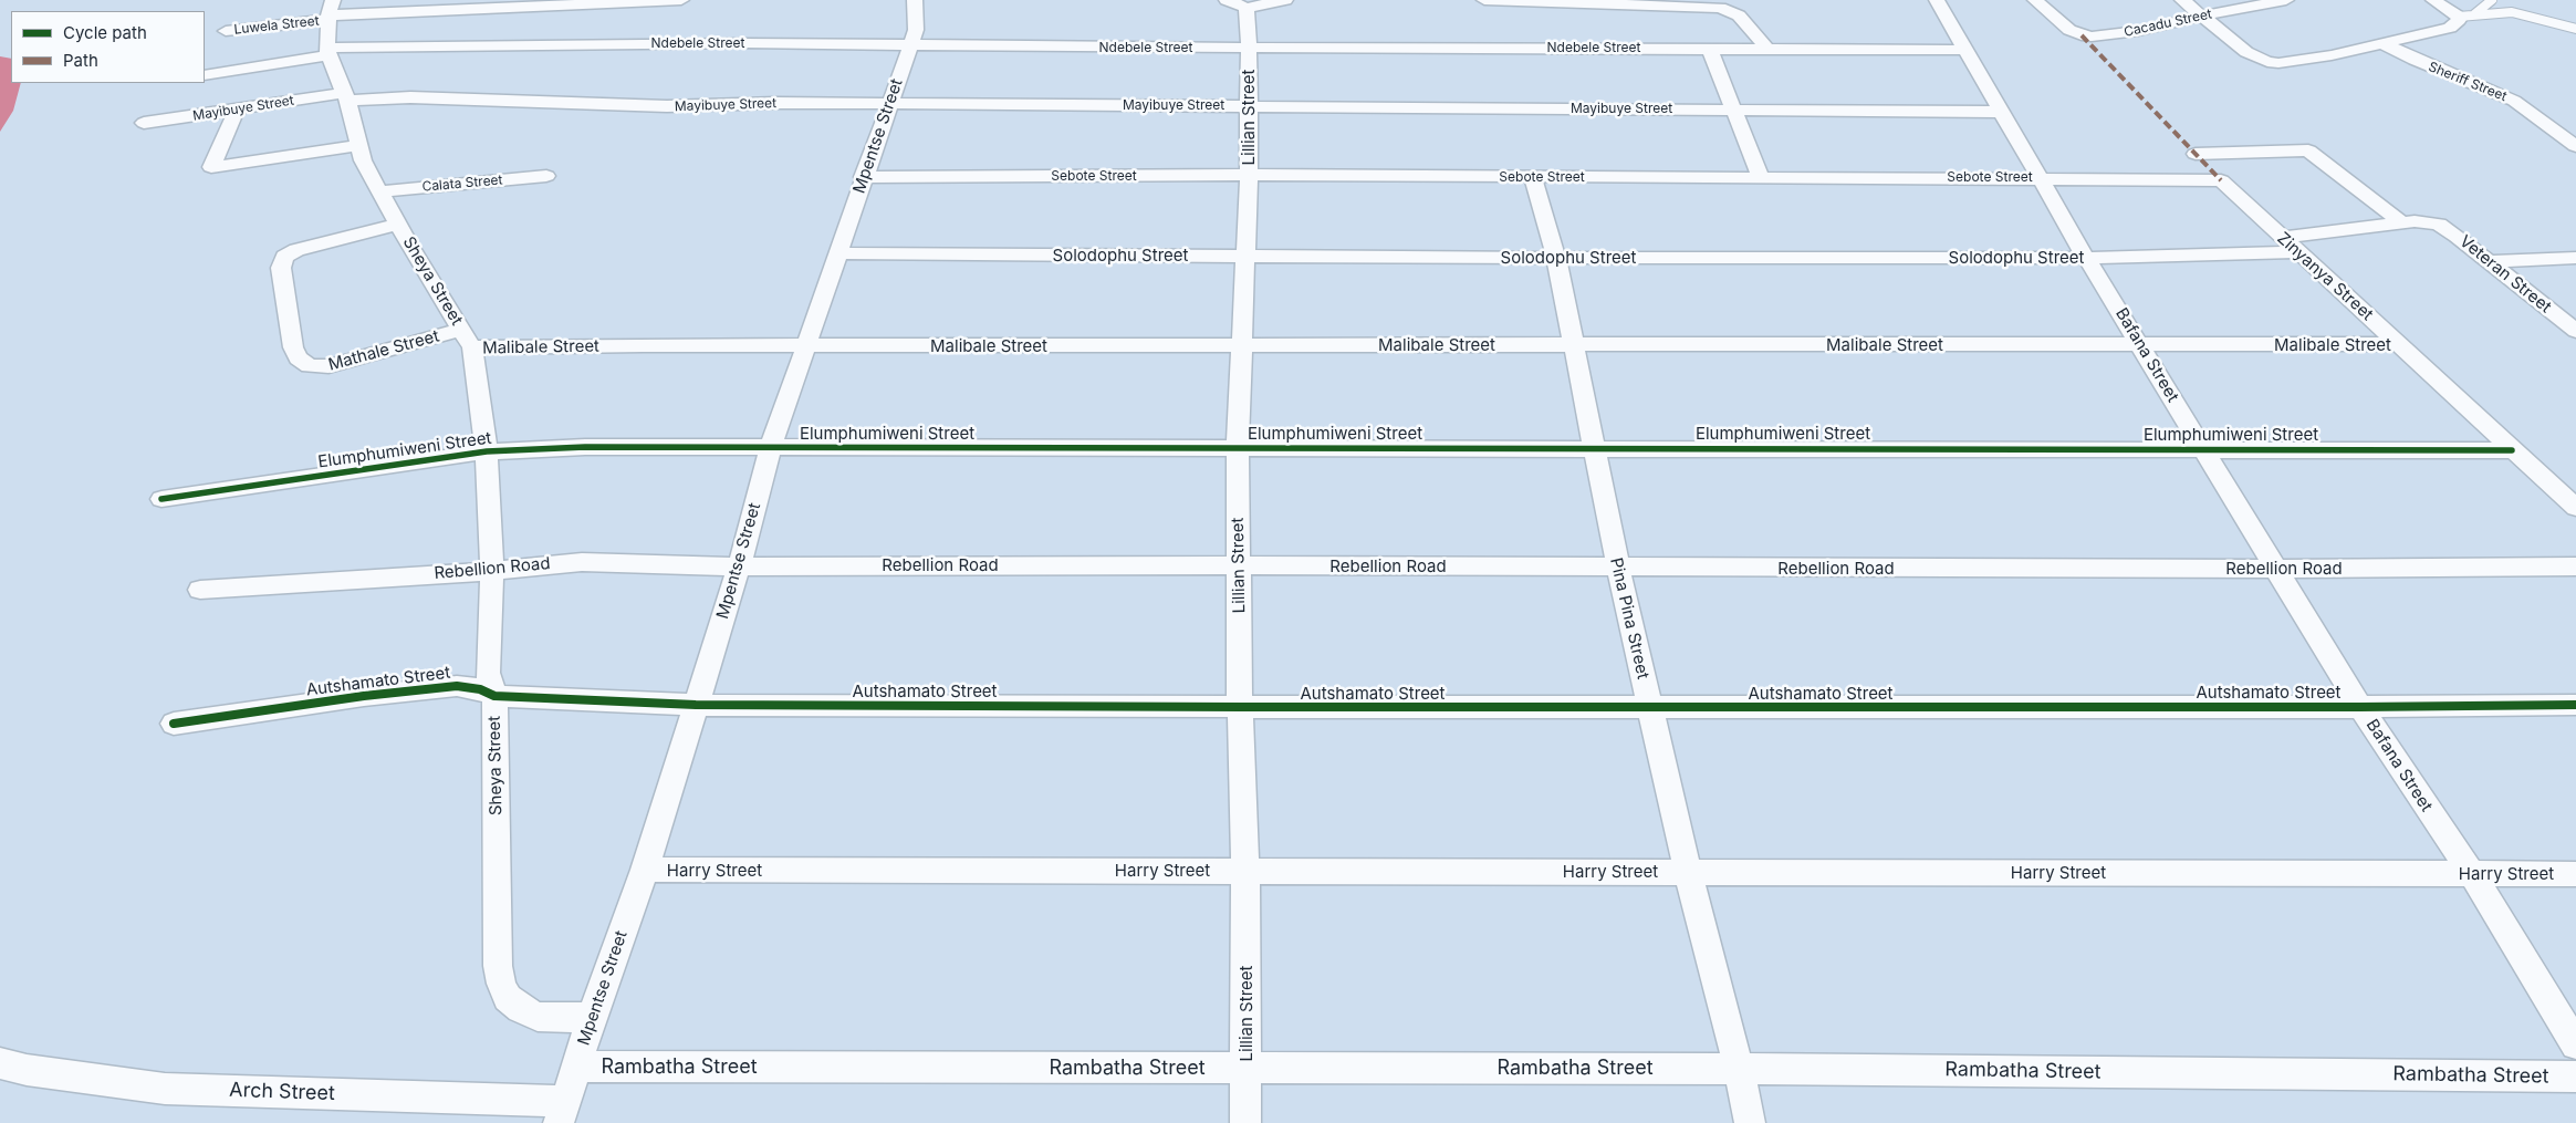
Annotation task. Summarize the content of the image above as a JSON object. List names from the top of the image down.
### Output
{
  "streets": {
    "street": [
      "Cacadu Street",
      "Luwela Street",
      "Ndebele Street",
      "Sheriff Street",
      "Mayibuye Street",
      "Lillian Street",
      "Mpentse Street",
      "Sebote Street",
      "Calata Street",
      "Solodophu Street",
      "Veteran Street",
      "Zinyanya Street",
      "Sheya Street",
      "Malibale Street",
      "Mathale Street",
      "Bafana Street",
      "Elumphumiweni Street",
      "Rebellion Road",
      "Pina Pina Street",
      "Autshamato Street",
      "Harry Street",
      "Rambatha Street",
      "Arch Street"
    ]
  },
  "crossings": [
    ["Luwela Street", "Sheya Street"],
    ["Ndebele Street", "Lillian Street"],
    ["Ndebele Street", "Mpentse Street"],
    ["Ndebele Street", "Sheya Street"],
    ["Ndebele Street", "Bafana Street"],
    ["Mayibuye Street", "Lillian Street"],
    ["Mayibuye Street", "Mpentse Street"],
    ["Mayibuye Street", "Sheya Street"],
    ["Mayibuye Street", "Bafana Street"],
    ["Lillian Street", "Sebote Street"],
    ["Lillian Street", "Solodophu Street"],
    ["Lillian Street", "Malibale Street"],
    ["Lillian Street", "Elumphumiweni Street"],
    ["Lillian Street", "Rebellion Road"],
    ["Lillian Street", "Autshamato Street"],
    ["Lillian Street", "Harry Street"],
    ["Lillian Street", "Rambatha Street"],
    ["Mpentse Street", "Sebote Street"],
    ["Mpentse Street", "Solodophu Street"],
    ["Mpentse Street", "Sheya Street"],
    ["Mpentse Street", "Malibale Street"],
    ["Mpentse Street", "Elumphumiweni Street"],
    ["Mpentse Street", "Rebellion Road"],
    ["Mpentse Street", "Autshamato Street"],
    ["Mpentse Street", "Harry Street"],
    ["Mpentse Street", "Rambatha Street"],
    ["Mpentse Street", "Arch Street"],
    ["Sebote Street", "Zinyanya Street"],
    ["Sebote Street", "Bafana Street"],
    ["Sebote Street", "Pina Pina Street"],
    ["Calata Street", "Sheya Street"],
    ["Solodophu Street", "Zinyanya Street"],
    ["Solodophu Street", "Bafana Street"],
    ["Solodophu Street", "Pina Pina Street"],
    ["Zinyanya Street", "Malibale Street"],
    ["Zinyanya Street", "Elumphumiweni Street"],
    ["Sheya Street", "Malibale Street"],
    ["Sheya Street", "Mathale Street"],
    ["Sheya Street", "Elumphumiweni Street"],
    ["Sheya Street", "Rebellion Road"],
    ["Sheya Street", "Autshamato Street"],
    ["Malibale Street", "Mathale Street"],
    ["Malibale Street", "Bafana Street"],
    ["Malibale Street", "Pina Pina Street"],
    ["Bafana Street", "Elumphumiweni Street"],
    ["Bafana Street", "Rebellion Road"],
    ["Bafana Street", "Autshamato Street"],
    ["Bafana Street", "Harry Street"],
    ["Elumphumiweni Street", "Pina Pina Street"],
    ["Rebellion Road", "Pina Pina Street"],
    ["Pina Pina Street", "Autshamato Street"],
    ["Pina Pina Street", "Harry Street"],
    ["Pina Pina Street", "Rambatha Street"]
  ],
  "legend": ["Cycle path", "Path"]
}
